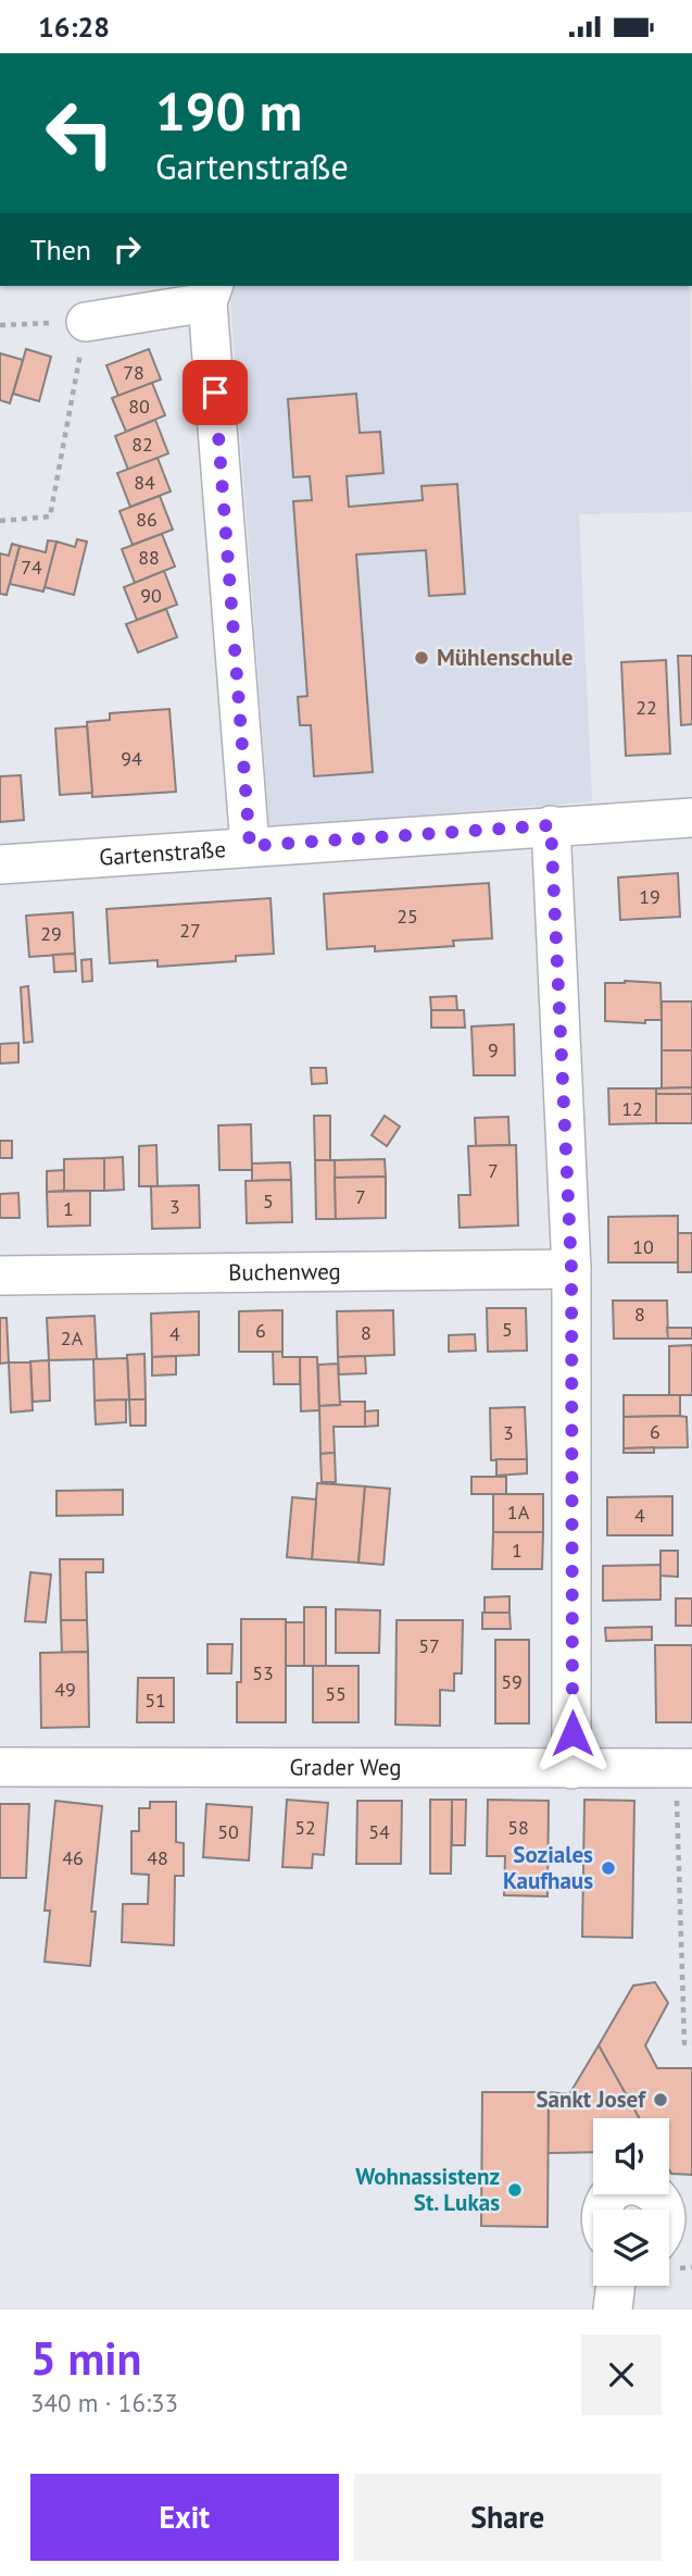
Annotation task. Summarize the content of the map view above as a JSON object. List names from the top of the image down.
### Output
{
  "streets": {
    "street": ["Gartenstraße", "Buchenweg", "Grader Weg"]
  },
  "places": [
    "Mühlenschule",
    "Soziales Kaufhaus",
    "Sankt Josef",
    "Wohnassistenz St. Lukas"
  ],
  "house_numbers": [
    "78",
    "80",
    "82",
    "84",
    "86",
    "88",
    "74",
    "90",
    "22",
    "94",
    "19",
    "25",
    "27",
    "29",
    "9",
    "12",
    "7",
    "7",
    "5",
    "3",
    "1",
    "10",
    "8",
    "5",
    "6",
    "8",
    "4",
    "2A",
    "6",
    "3",
    "1A",
    "4",
    "1",
    "57",
    "53",
    "59",
    "49",
    "55",
    "51",
    "52",
    "58",
    "50",
    "54",
    "46",
    "48"
  ],
  "page": {
    "status": "16:28",
    "turn": ["190 m", "Gartenstraße"],
    "then": "Then",
    "heading": ["5 min", "340 m · 16:33"],
    "buttons": ["Exit", "Share"]
  }
}
